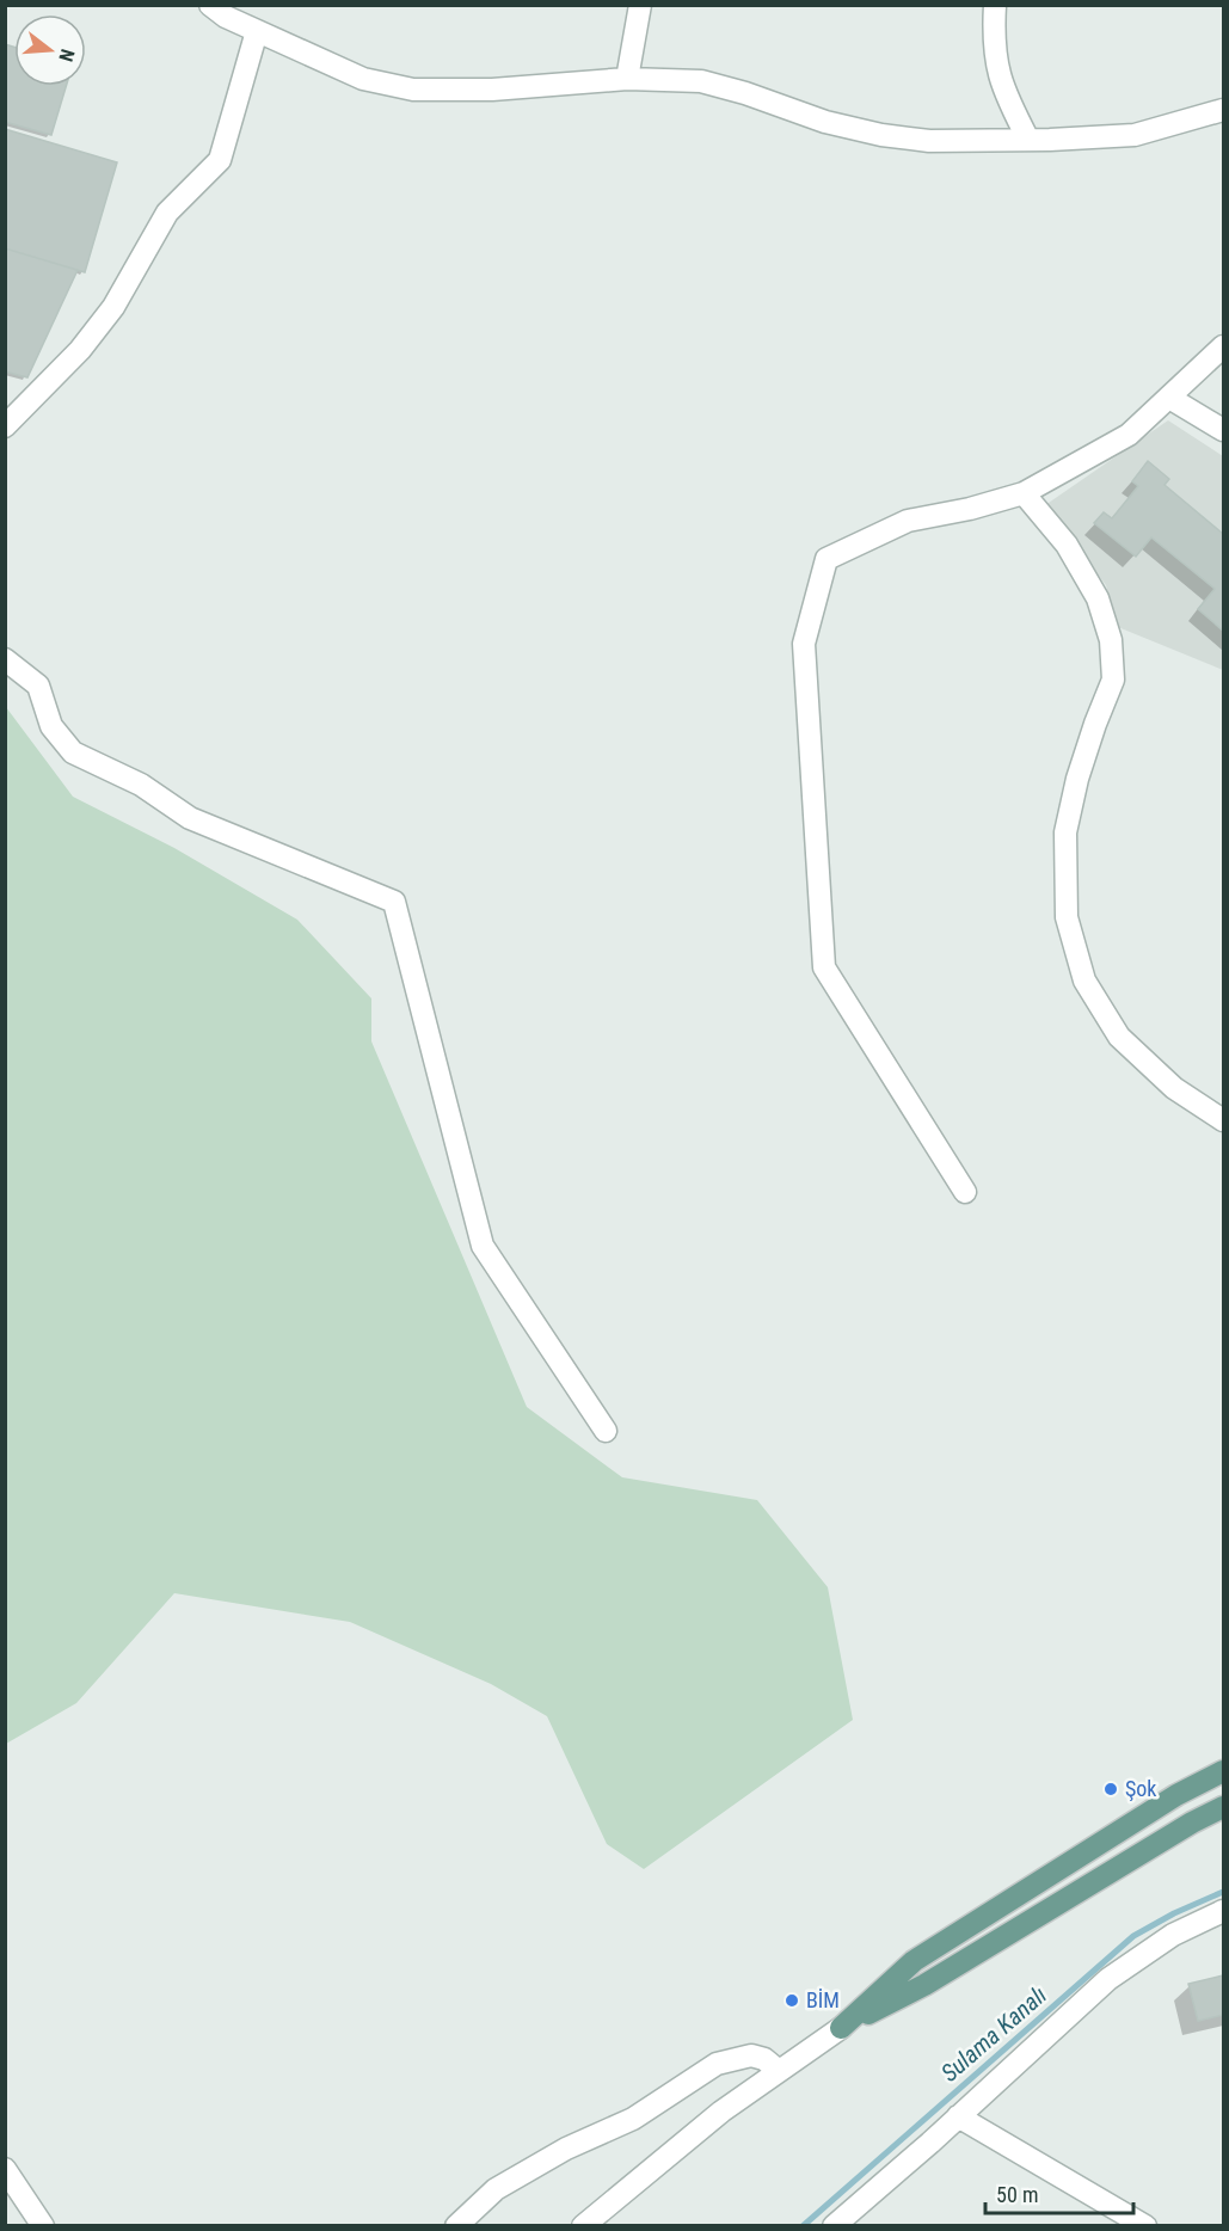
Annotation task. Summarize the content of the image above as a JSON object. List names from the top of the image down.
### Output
{
  "water": ["Sulama Kanalı"],
  "places": ["Şok", "BİM"],
  "scale_bar": "50 m",
  "north": "right"
}
